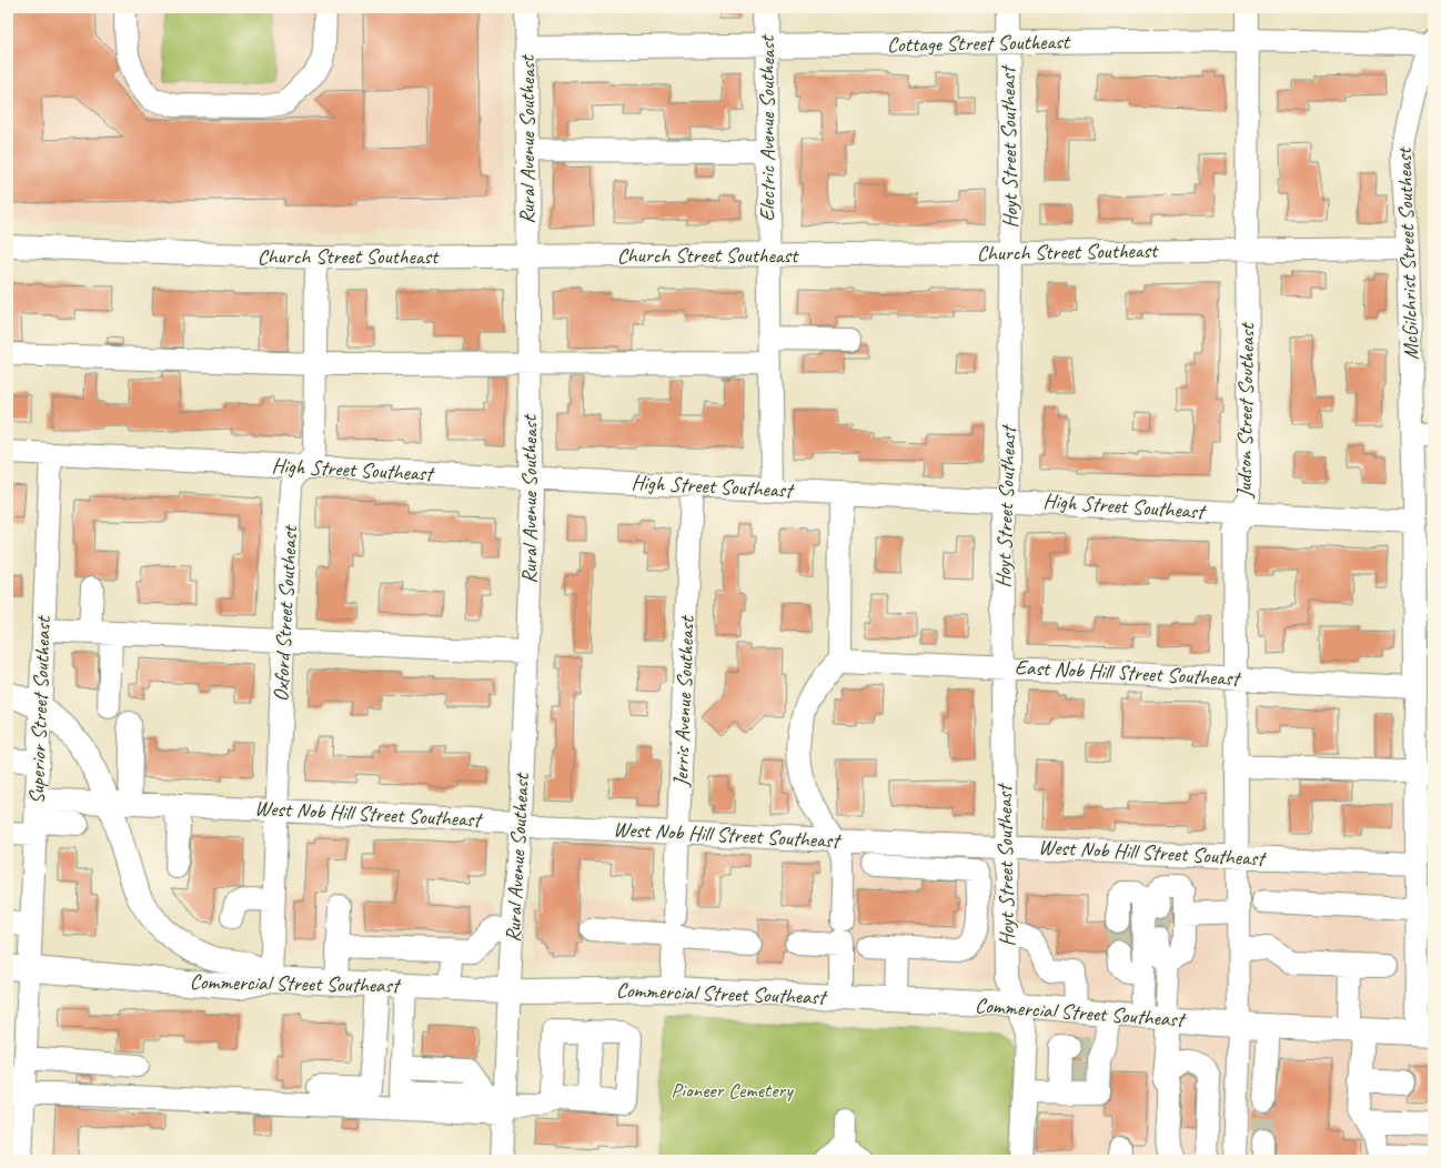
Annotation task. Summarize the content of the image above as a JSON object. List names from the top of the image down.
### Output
{
  "streets": {
    "main road": ["Commercial Street Southeast"],
    "street": [
      "Cottage Street Southeast",
      "Electric Avenue Southeast",
      "Rural Avenue Southeast",
      "Hoyt Street Southeast",
      "Church Street Southeast",
      "McGilchrist Street Southeast",
      "Judson Street Southeast",
      "High Street Southeast",
      "Oxford Street Southeast",
      "East Nob Hill Street Southeast",
      "Jerris Avenue Southeast",
      "Superior Street Southeast",
      "West Nob Hill Street Southeast"
    ]
  },
  "crossings": [
    ["Cottage Street Southeast", "Electric Avenue Southeast"],
    ["Cottage Street Southeast", "Rural Avenue Southeast"],
    ["Cottage Street Southeast", "Hoyt Street Southeast"],
    ["Cottage Street Southeast", "McGilchrist Street Southeast"],
    ["Cottage Street Southeast", "Judson Street Southeast"],
    ["Electric Avenue Southeast", "Church Street Southeast"],
    ["Electric Avenue Southeast", "High Street Southeast"],
    ["Rural Avenue Southeast", "Church Street Southeast"],
    ["Rural Avenue Southeast", "High Street Southeast"],
    ["Rural Avenue Southeast", "West Nob Hill Street Southeast"],
    ["Rural Avenue Southeast", "Commercial Street Southeast"],
    ["Hoyt Street Southeast", "Church Street Southeast"],
    ["Hoyt Street Southeast", "High Street Southeast"],
    ["Hoyt Street Southeast", "East Nob Hill Street Southeast"],
    ["Hoyt Street Southeast", "West Nob Hill Street Southeast"],
    ["Hoyt Street Southeast", "Commercial Street Southeast"],
    ["Church Street Southeast", "McGilchrist Street Southeast"],
    ["Church Street Southeast", "Judson Street Southeast"],
    ["Church Street Southeast", "Oxford Street Southeast"],
    ["McGilchrist Street Southeast", "High Street Southeast"],
    ["McGilchrist Street Southeast", "East Nob Hill Street Southeast"],
    ["McGilchrist Street Southeast", "West Nob Hill Street Southeast"],
    ["McGilchrist Street Southeast", "Commercial Street Southeast"],
    ["Judson Street Southeast", "High Street Southeast"],
    ["Judson Street Southeast", "East Nob Hill Street Southeast"],
    ["Judson Street Southeast", "West Nob Hill Street Southeast"],
    ["Judson Street Southeast", "Commercial Street Southeast"],
    ["High Street Southeast", "Oxford Street Southeast"],
    ["High Street Southeast", "Jerris Avenue Southeast"],
    ["High Street Southeast", "Superior Street Southeast"],
    ["Oxford Street Southeast", "West Nob Hill Street Southeast"],
    ["Oxford Street Southeast", "Commercial Street Southeast"],
    ["Jerris Avenue Southeast", "West Nob Hill Street Southeast"],
    ["Jerris Avenue Southeast", "Commercial Street Southeast"],
    ["Superior Street Southeast", "West Nob Hill Street Southeast"],
    ["Superior Street Southeast", "Commercial Street Southeast"]
  ],
  "parks": ["Pioneer Cemetery"]
}
